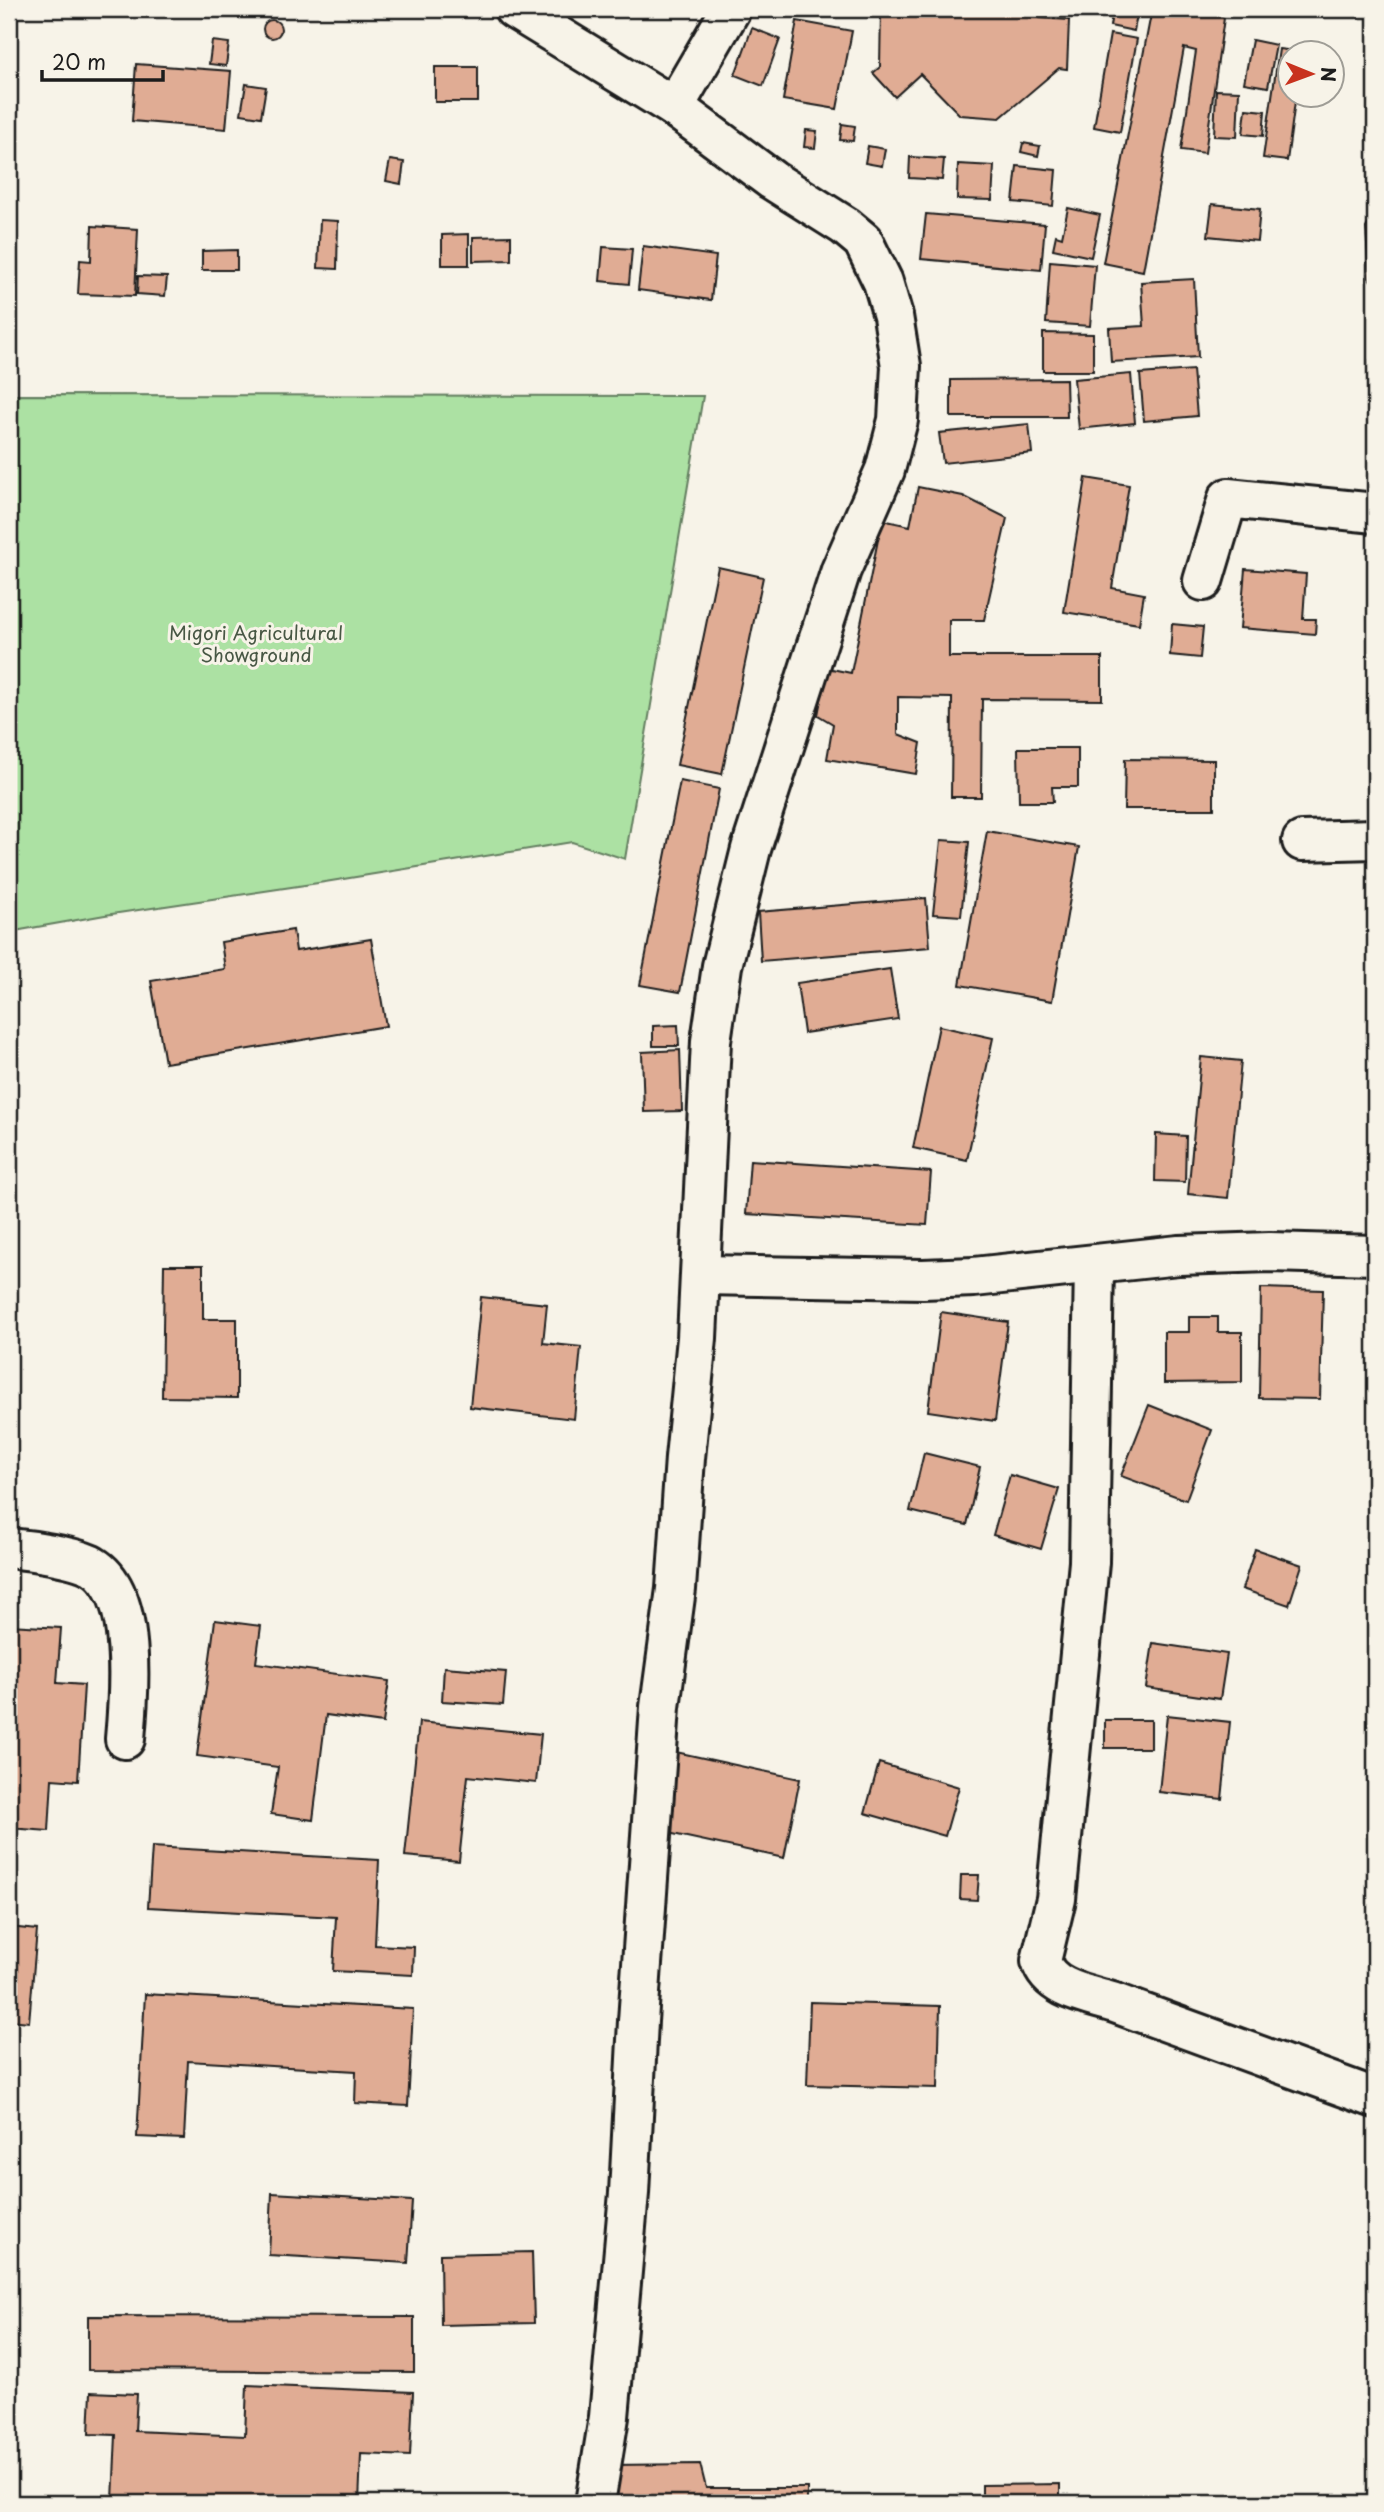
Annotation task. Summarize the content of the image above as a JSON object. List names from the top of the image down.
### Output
{
  "parks": ["Migori Agricultural Showground"],
  "scale_bar": "20 m",
  "north": "right"
}
